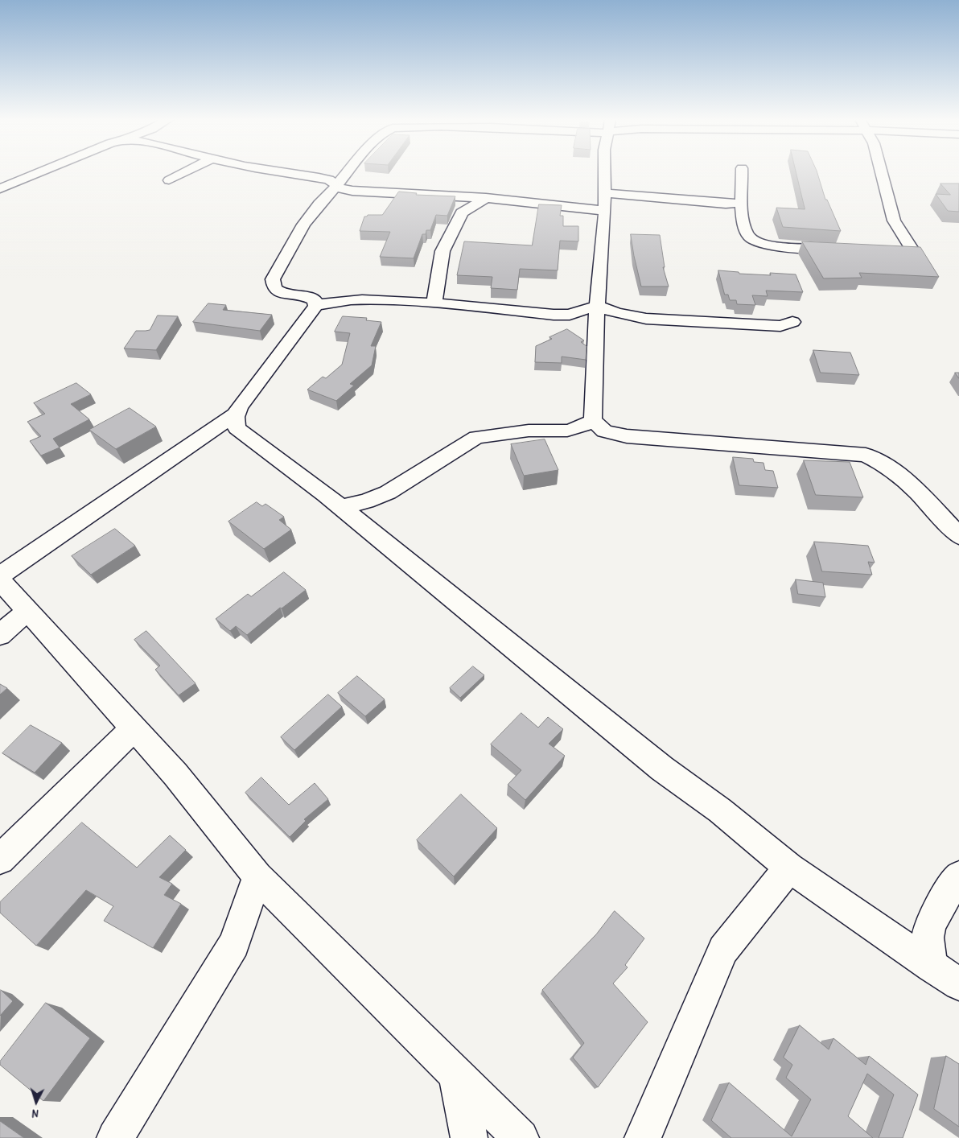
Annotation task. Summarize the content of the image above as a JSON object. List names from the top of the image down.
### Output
{
  "north": "bottom"
}
